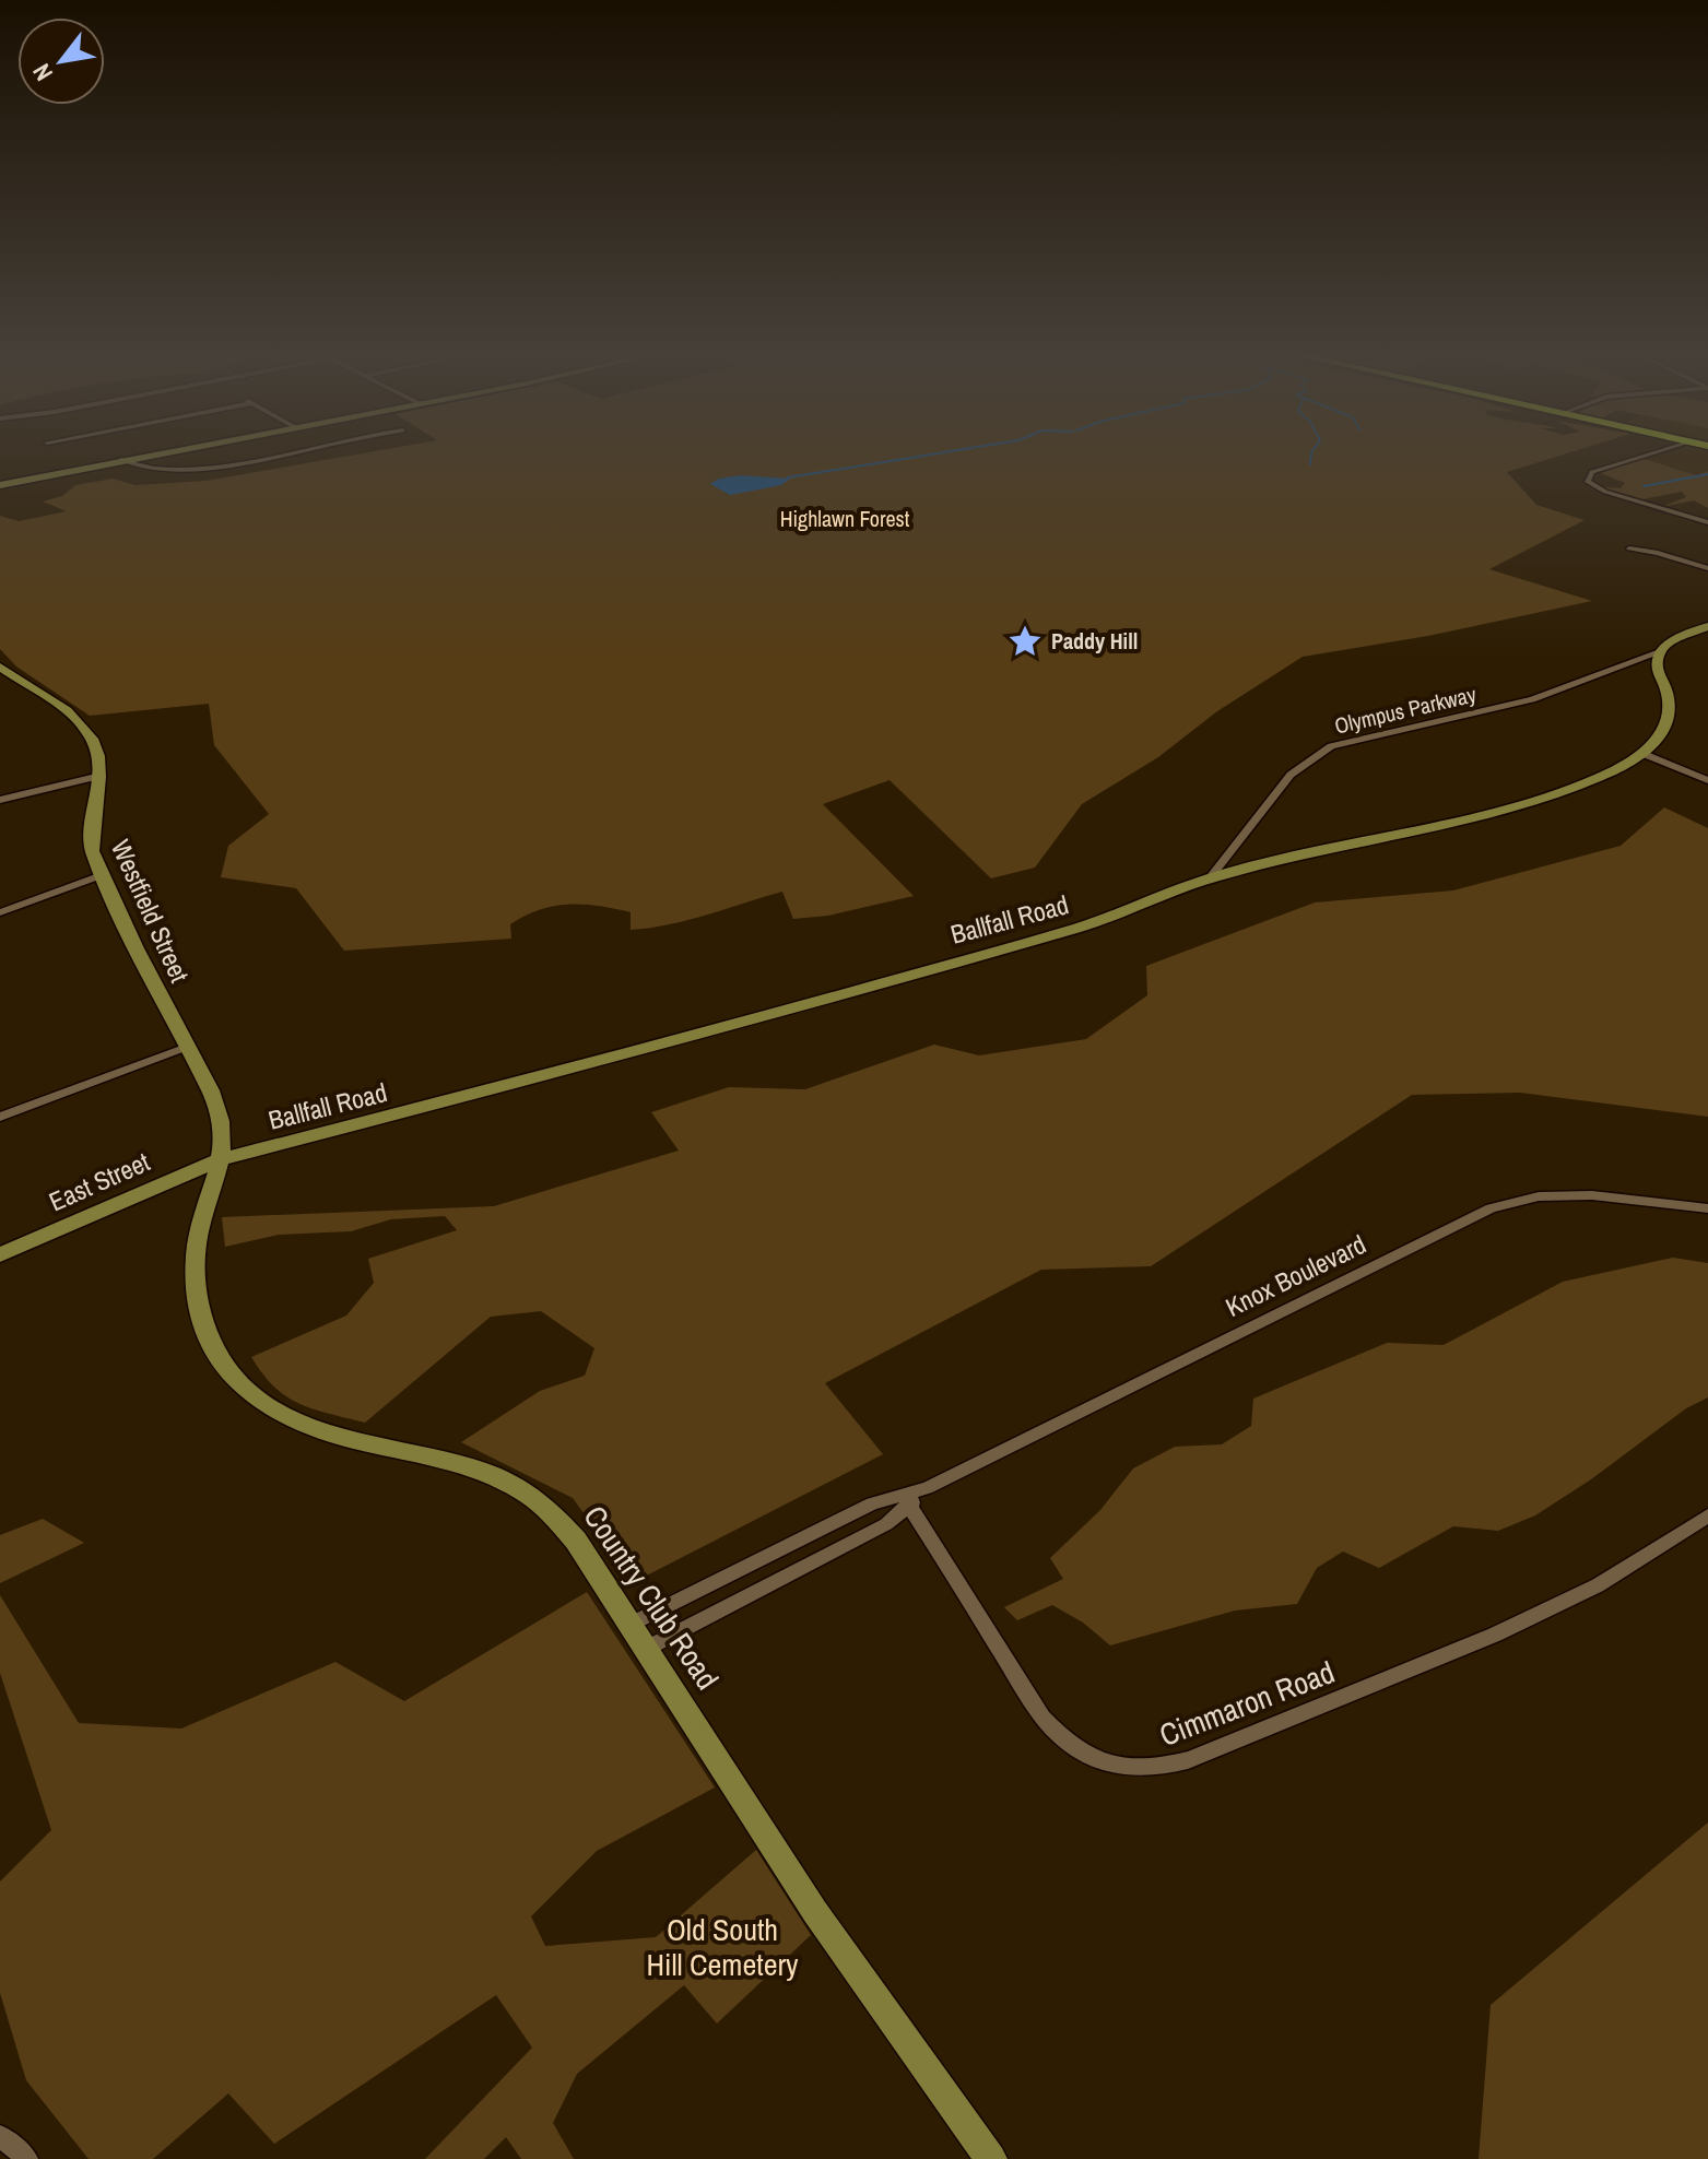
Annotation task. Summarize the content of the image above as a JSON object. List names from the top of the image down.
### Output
{
  "streets": {
    "main road": [
      "Westfield Street",
      "Ballfall Road",
      "East Street",
      "Country Club Road"
    ],
    "street": ["Olympus Parkway", "Knox Boulevard", "Cimmaron Road"]
  },
  "crossings": [
    ["Olympus Parkway", "Ballfall Road"],
    ["Westfield Street", "Ballfall Road"],
    ["Westfield Street", "East Street"],
    ["Westfield Street", "Country Club Road"],
    ["Ballfall Road", "East Street"],
    ["Ballfall Road", "Country Club Road"],
    ["East Street", "Country Club Road"],
    ["Knox Boulevard", "Country Club Road"],
    ["Knox Boulevard", "Cimmaron Road"]
  ],
  "parks": ["Highlawn Forest", "Old South Hill Cemetery"],
  "places": {
    "place": ["Paddy Hill"]
  },
  "north": "bottom left"
}
